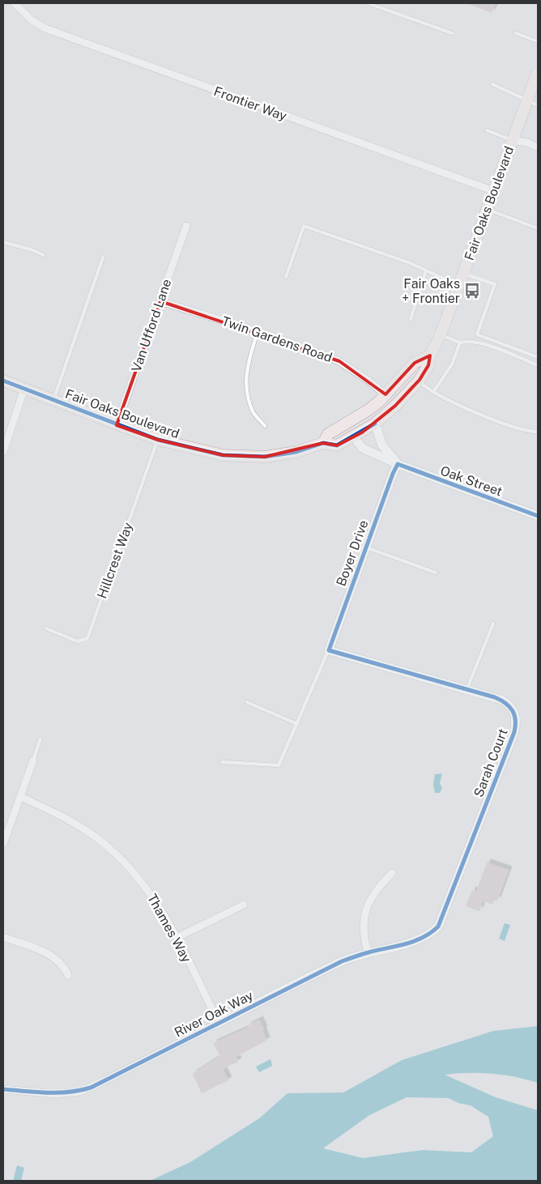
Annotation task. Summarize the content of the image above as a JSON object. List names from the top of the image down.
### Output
{
  "streets": {
    "main road": ["Fair Oaks Boulevard"],
    "street": [
      "Frontier Way",
      "Van Ufford Lane",
      "Twin Gardens Road",
      "Oak Street",
      "Boyer Drive",
      "Sarah Court",
      "Thames Way",
      "River Oak Way"
    ],
    "lane": ["Hillcrest Way"]
  },
  "crossings": [
    ["Frontier Way", "Fair Oaks Boulevard"],
    ["Fair Oaks Boulevard", "Van Ufford Lane"],
    ["Fair Oaks Boulevard", "Hillcrest Way"],
    ["Van Ufford Lane", "Twin Gardens Road"],
    ["Oak Street", "Boyer Drive"],
    ["Boyer Drive", "Sarah Court"],
    ["Sarah Court", "River Oak Way"],
    ["Thames Way", "River Oak Way"]
  ],
  "places": {
    "bus stop": ["Fair Oaks + Frontier"]
  }
}
